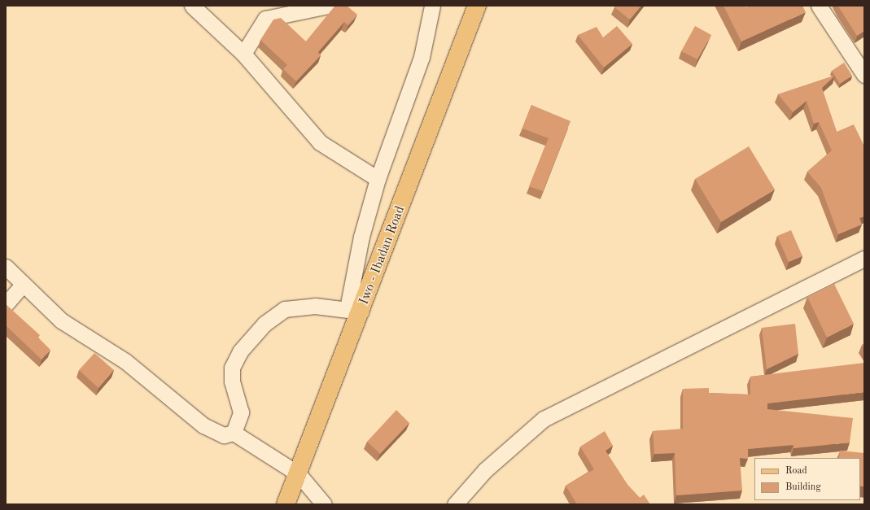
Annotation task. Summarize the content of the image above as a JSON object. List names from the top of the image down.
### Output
{
  "streets": {
    "main road": ["Iwo - Ibadan Road"]
  },
  "legend": ["Road", "Building"]
}
